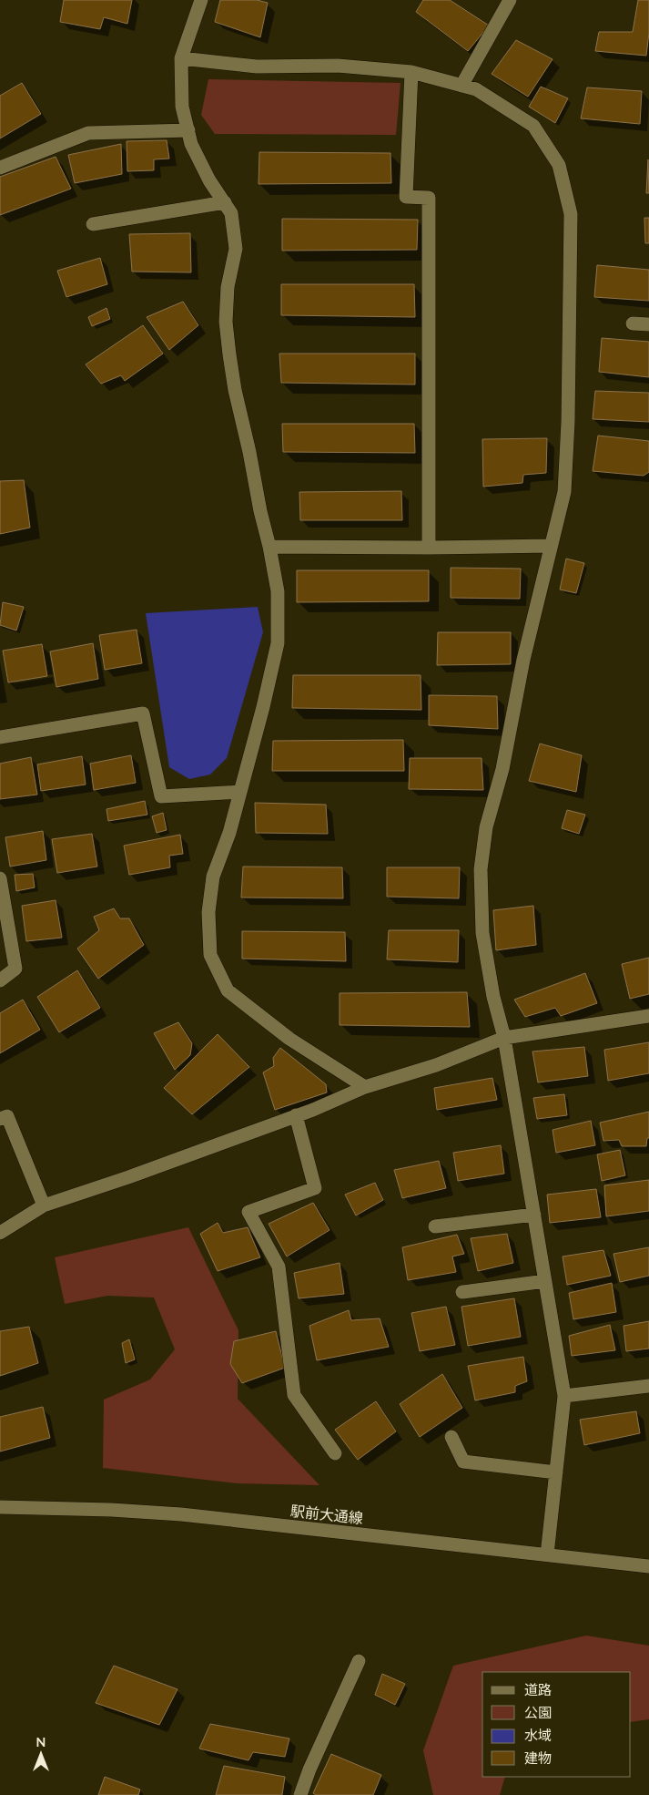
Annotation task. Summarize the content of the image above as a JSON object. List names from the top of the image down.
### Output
{
  "streets": {
    "street": ["駅前大通線"]
  },
  "legend": [
    "道路",
    "公園",
    "水域",
    "建物"
  ],
  "north": "top"
}
